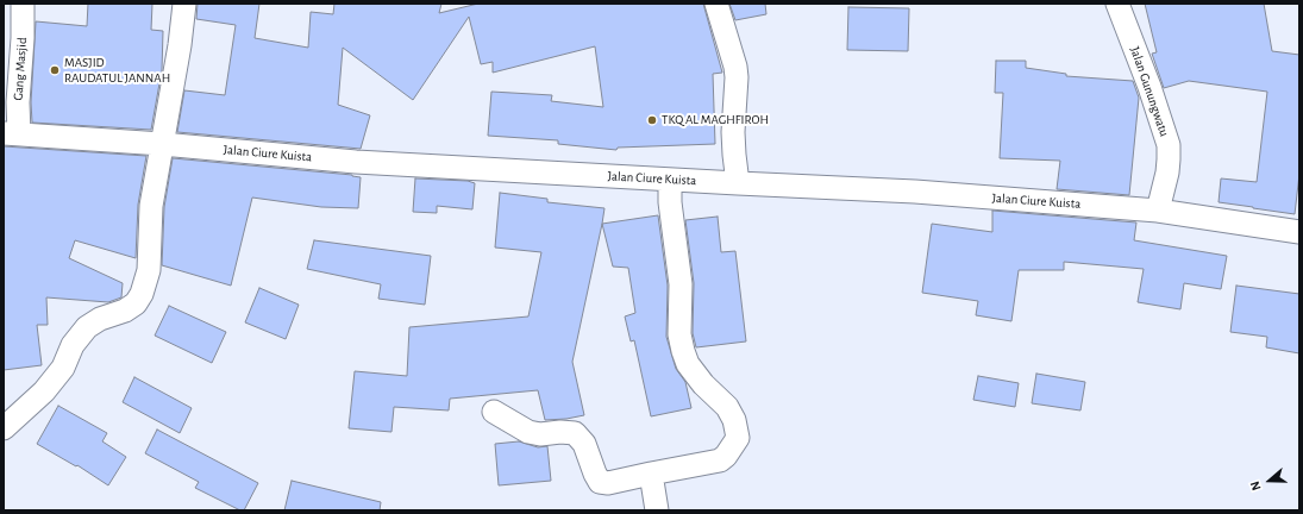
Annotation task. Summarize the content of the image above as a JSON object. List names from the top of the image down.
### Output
{
  "streets": {
    "street": ["Gang Masjid", "Jalan Gunungwatu", "Jalan Ciure Kuista"]
  },
  "crossings": [
    ["Gang Masjid", "Jalan Ciure Kuista"],
    ["Jalan Gunungwatu", "Jalan Ciure Kuista"]
  ],
  "places": ["MASJID RAUDATUL JANNAH", "TKQ AL MAGHFIROH"],
  "north": "left"
}
